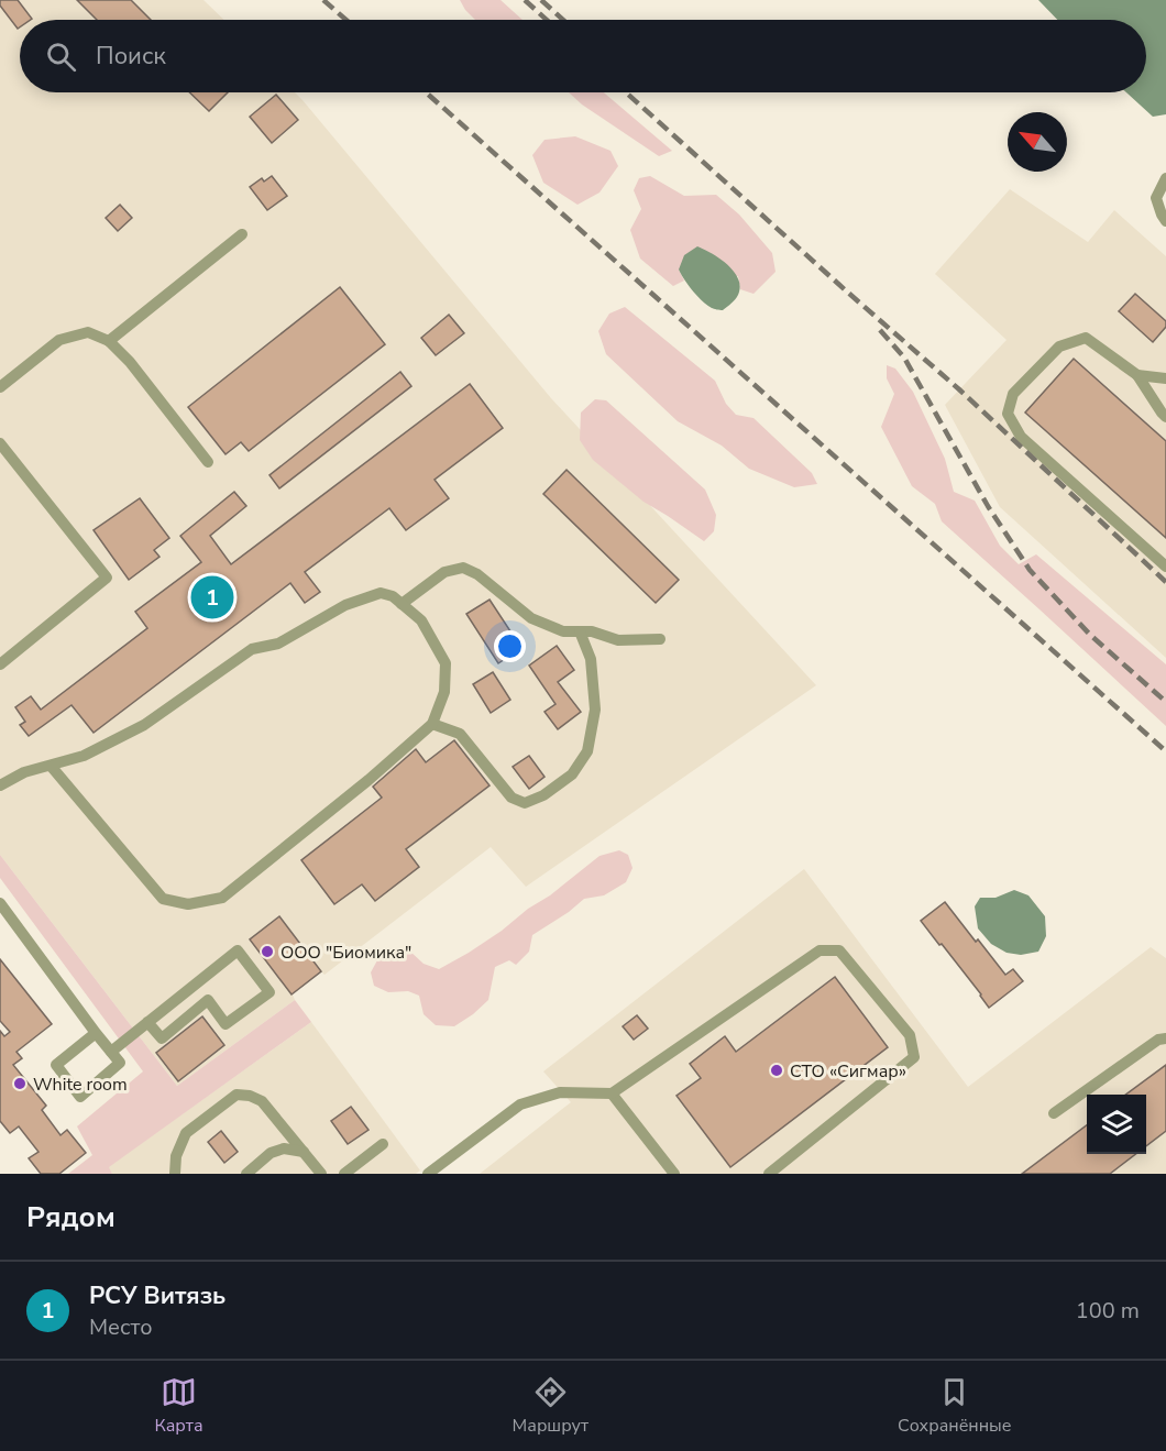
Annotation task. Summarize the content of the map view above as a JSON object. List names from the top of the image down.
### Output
{
  "places": ["ООО \"Биомика\"", "СТО «Сигмар»", "White room"],
  "north": "top left",
  "page": {
    "search": "Поиск",
    "pins": "1",
    "heading": "Рядом",
    "list": [
      {
        "mark": "1",
        "name": "РСУ Витязь",
        "note": "Место",
        "value": "100 m"
      }
    ],
    "nav": ["Карта", "Маршрут", "Сохранённые"]
  }
}
